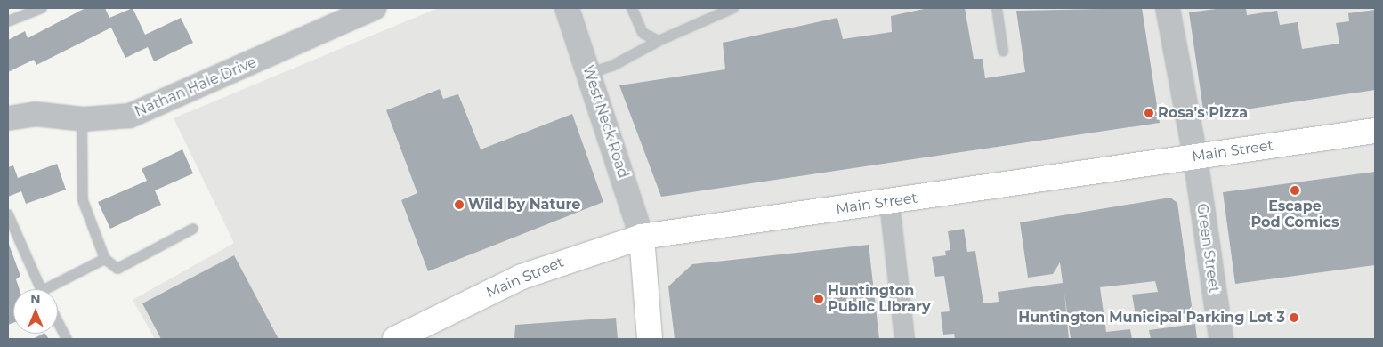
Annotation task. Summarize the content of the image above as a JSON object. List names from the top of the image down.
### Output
{
  "streets": {
    "main road": ["Main Street"],
    "street": ["Nathan Hale Drive", "West Neck Road", "Green Street"]
  },
  "crossings": [
    ["West Neck Road", "Main Street"],
    ["Main Street", "Green Street"]
  ],
  "places": [
    "Rosa's Pizza",
    "Escape Pod Comics",
    "Wild by Nature",
    "Huntington Public Library",
    "Huntington Municipal Parking Lot 3"
  ],
  "north": "top"
}
